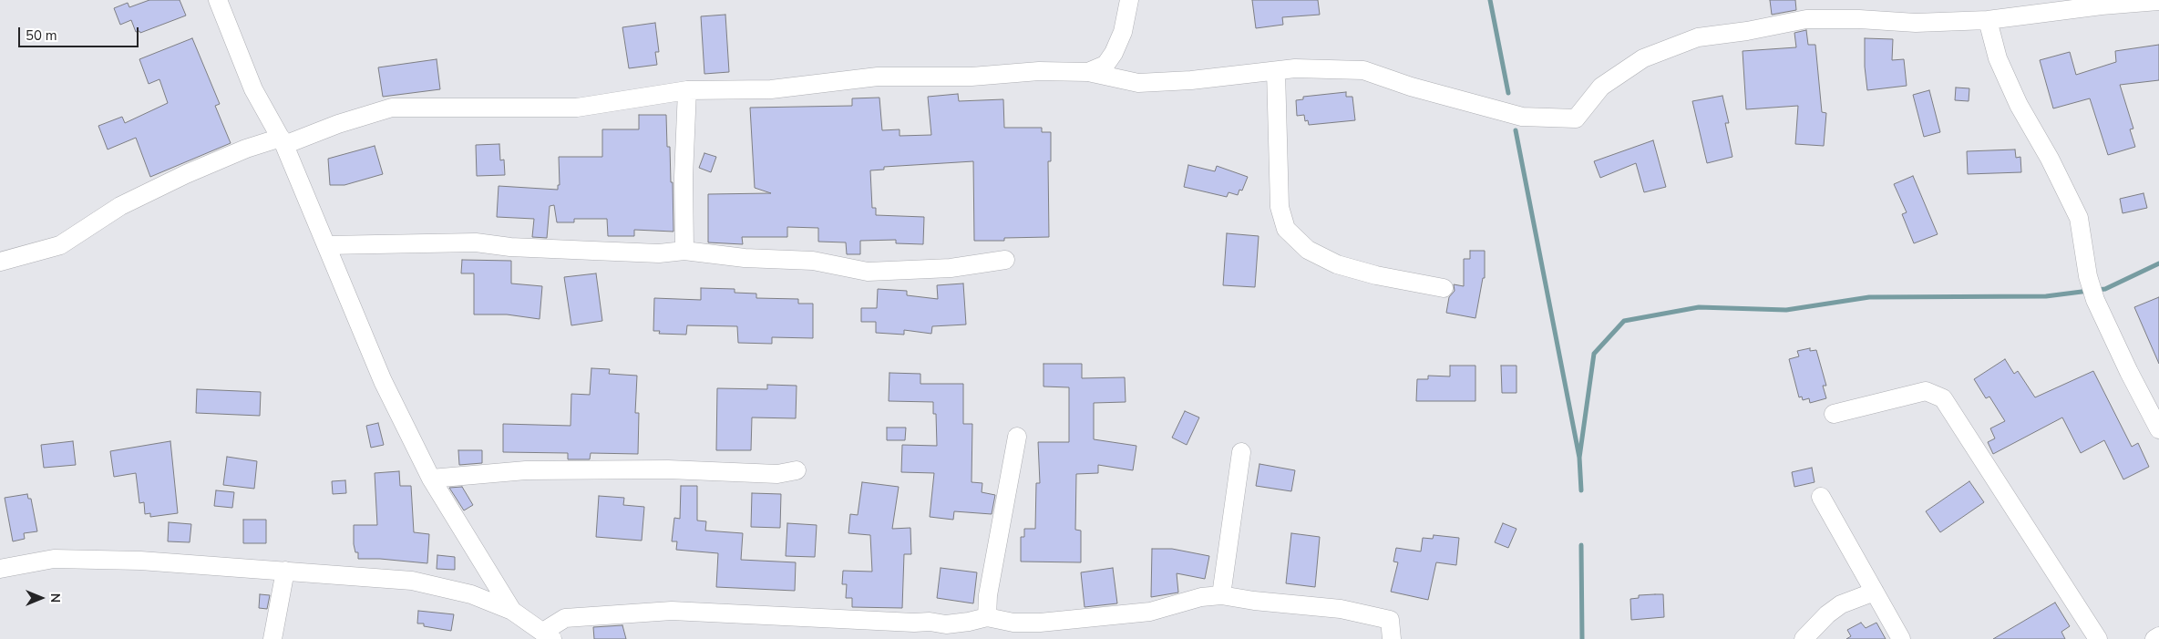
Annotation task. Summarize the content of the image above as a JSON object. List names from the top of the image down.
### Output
{
  "scale_bar": "50 m",
  "north": "right"
}
